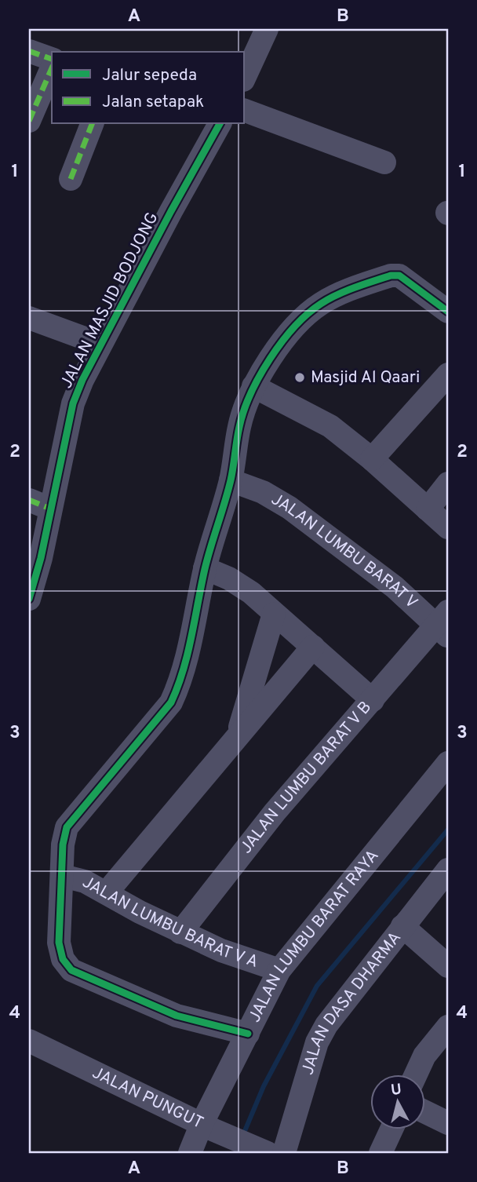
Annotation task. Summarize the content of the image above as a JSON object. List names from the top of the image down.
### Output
{
  "streets": {
    "street": [
      "JALAN MASJID BODJONG",
      "JALAN LUMBU BARAT V",
      "JALAN LUMBU BARAT V B",
      "JALAN LUMBU BARAT V A",
      "JALAN LUMBU BARAT RAYA",
      "JALAN DASA DHARMA",
      "JALAN PUNGUT"
    ]
  },
  "crossings": [
    ["JALAN LUMBU BARAT V", "JALAN LUMBU BARAT V B"],
    ["JALAN LUMBU BARAT V", "JALAN LUMBU BARAT V A"],
    ["JALAN LUMBU BARAT V B", "JALAN LUMBU BARAT V A"],
    ["JALAN LUMBU BARAT V A", "JALAN LUMBU BARAT RAYA"],
    ["JALAN LUMBU BARAT RAYA", "JALAN PUNGUT"],
    ["JALAN DASA DHARMA", "JALAN PUNGUT"]
  ],
  "places": ["Masjid Al Qaari"],
  "legend": ["Jalur sepeda", "Jalan setapak"],
  "north": "top",
  "grid": {
    "columns": ["A", "B"],
    "rows": [
      "1",
      "2",
      "3",
      "4"
    ]
  }
}
